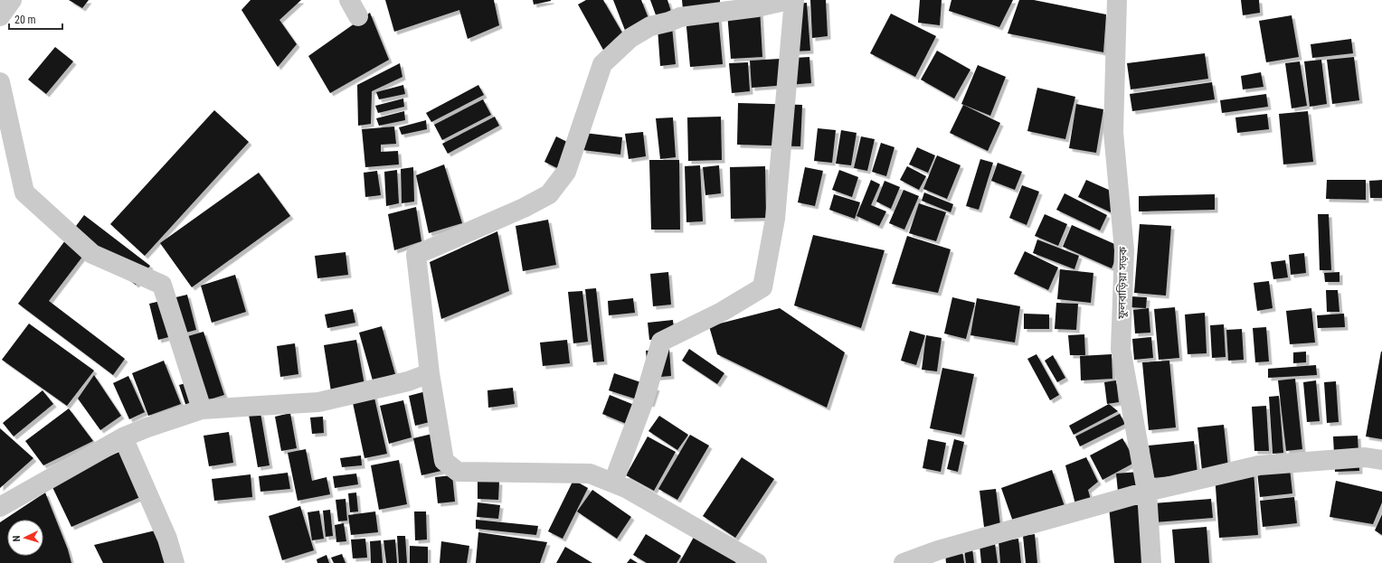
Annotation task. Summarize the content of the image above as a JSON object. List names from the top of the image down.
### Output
{
  "streets": {
    "street": ["ফুলবাড়িয়া সড়ক"]
  },
  "scale_bar": "20 m",
  "north": "left"
}
